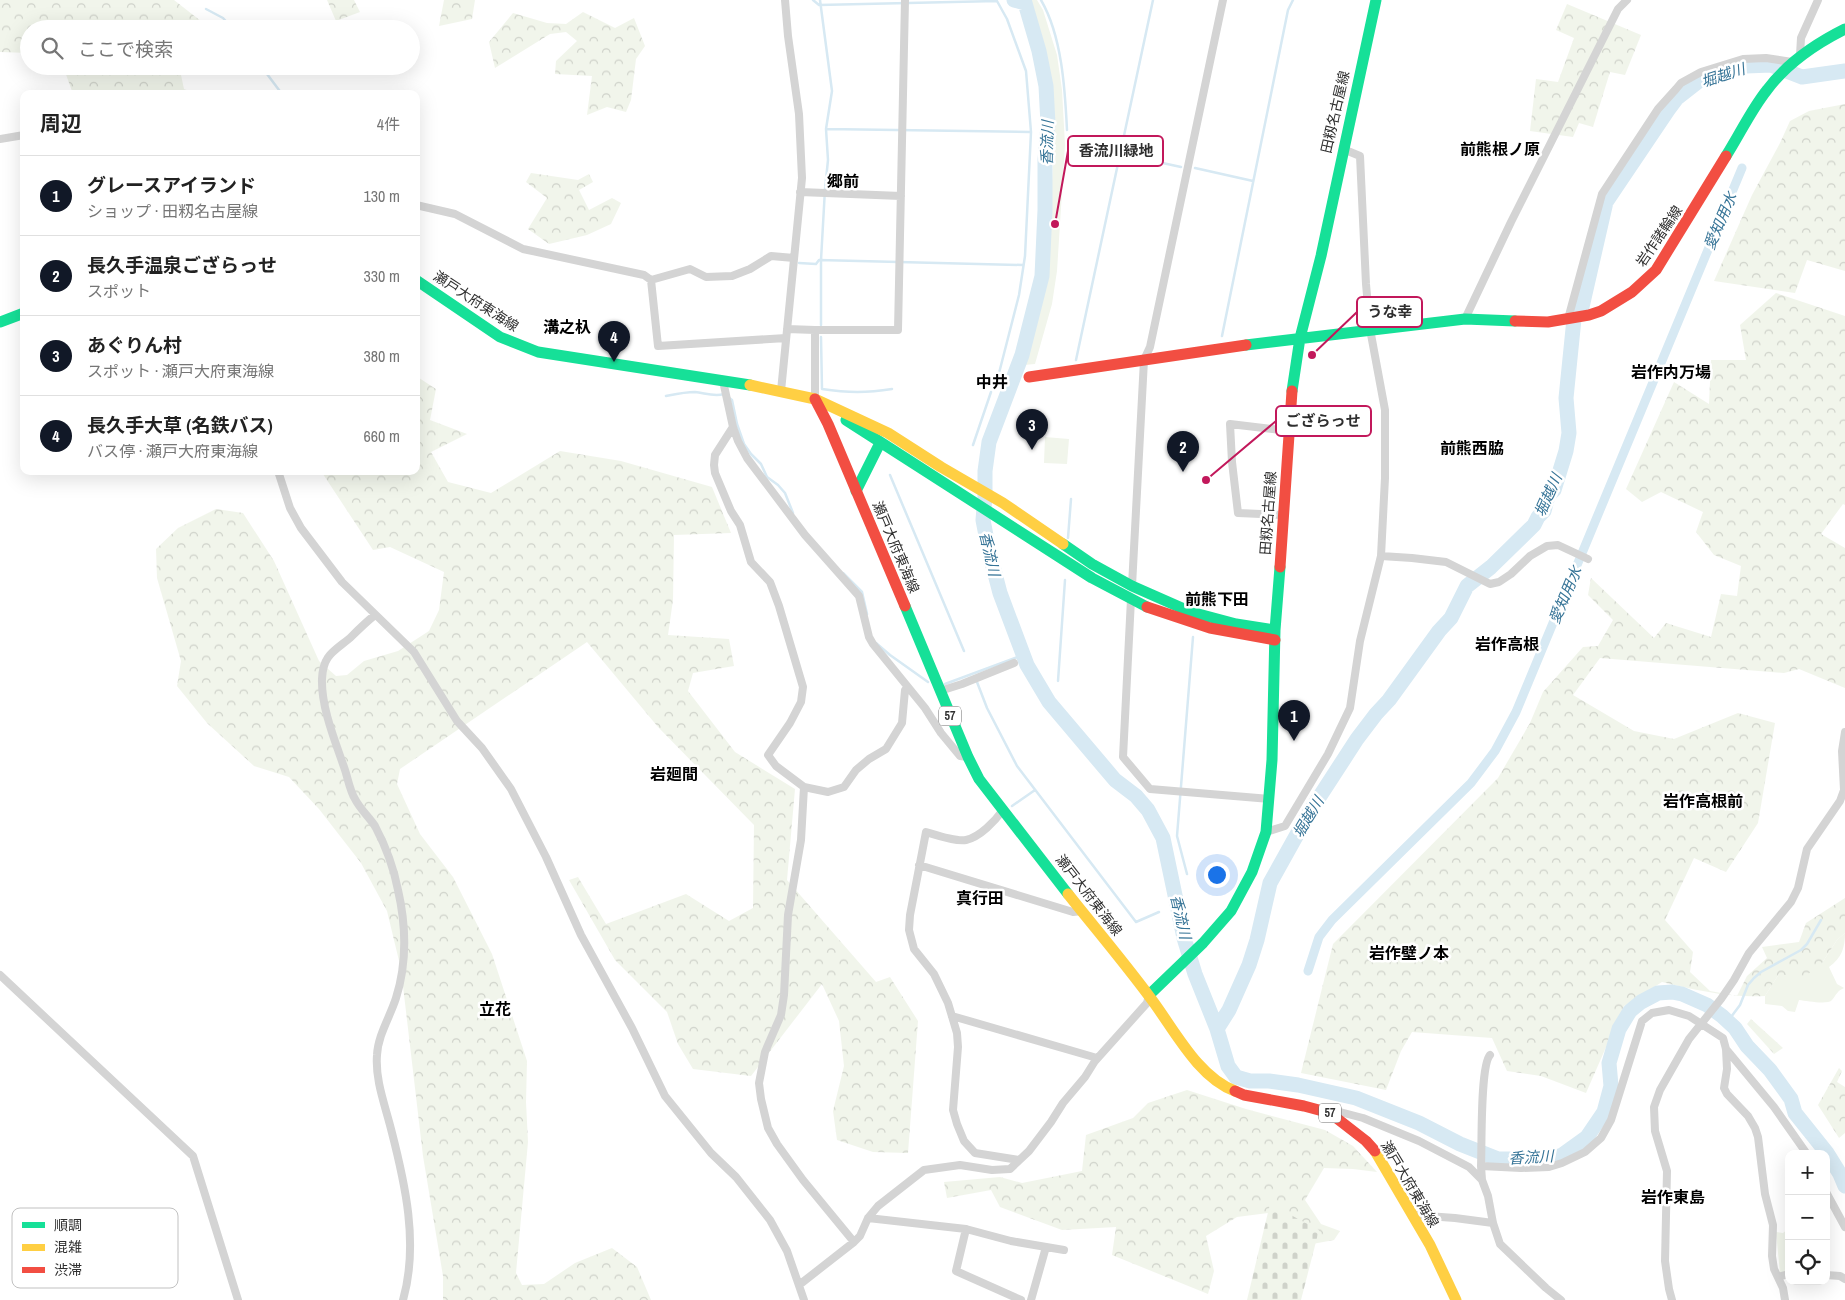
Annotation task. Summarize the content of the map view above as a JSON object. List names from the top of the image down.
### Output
{
  "streets": {
    "main road": [
      "田籾名古屋線",
      "岩作諸輪線",
      "瀬戸大府東海線",
      "57"
    ]
  },
  "crossings": [
    ["田籾名古屋線", "岩作諸輪線"],
    ["田籾名古屋線", "瀬戸大府東海線"]
  ],
  "districts": [
    "前熊根ノ原",
    "郷前",
    "溝之杁",
    "岩作内万場",
    "中井",
    "前熊西脇",
    "前熊下田",
    "岩作高根",
    "岩廻間",
    "岩作高根前",
    "真行田",
    "岩作壁ノ本",
    "立花",
    "岩作東島"
  ],
  "water": ["堀越川", "香流川", "愛知用水"],
  "places": ["香流川緑地", "うな幸", "ござらっせ"],
  "legend": ["順調", "混雑", "渋滞"],
  "page": {
    "search": "ここで検索",
    "heading": ["周辺", "4件"],
    "list": [
      {
        "mark": "1",
        "name": "グレースアイランド",
        "note": "ショップ · 田籾名古屋線",
        "value": "130 m"
      },
      {
        "mark": "2",
        "name": "長久手温泉ござらっせ",
        "note": "スポット",
        "value": "330 m"
      },
      {
        "mark": "3",
        "name": "あぐりん村",
        "note": "スポット · 瀬戸大府東海線",
        "value": "380 m"
      },
      {
        "mark": "4",
        "name": "長久手大草 (名鉄バス)",
        "note": "バス停 · 瀬戸大府東海線",
        "value": "660 m"
      }
    ],
    "pins": [
      "4",
      "3",
      "2",
      "1"
    ],
    "map_buttons": ["+", "−"]
  }
}
